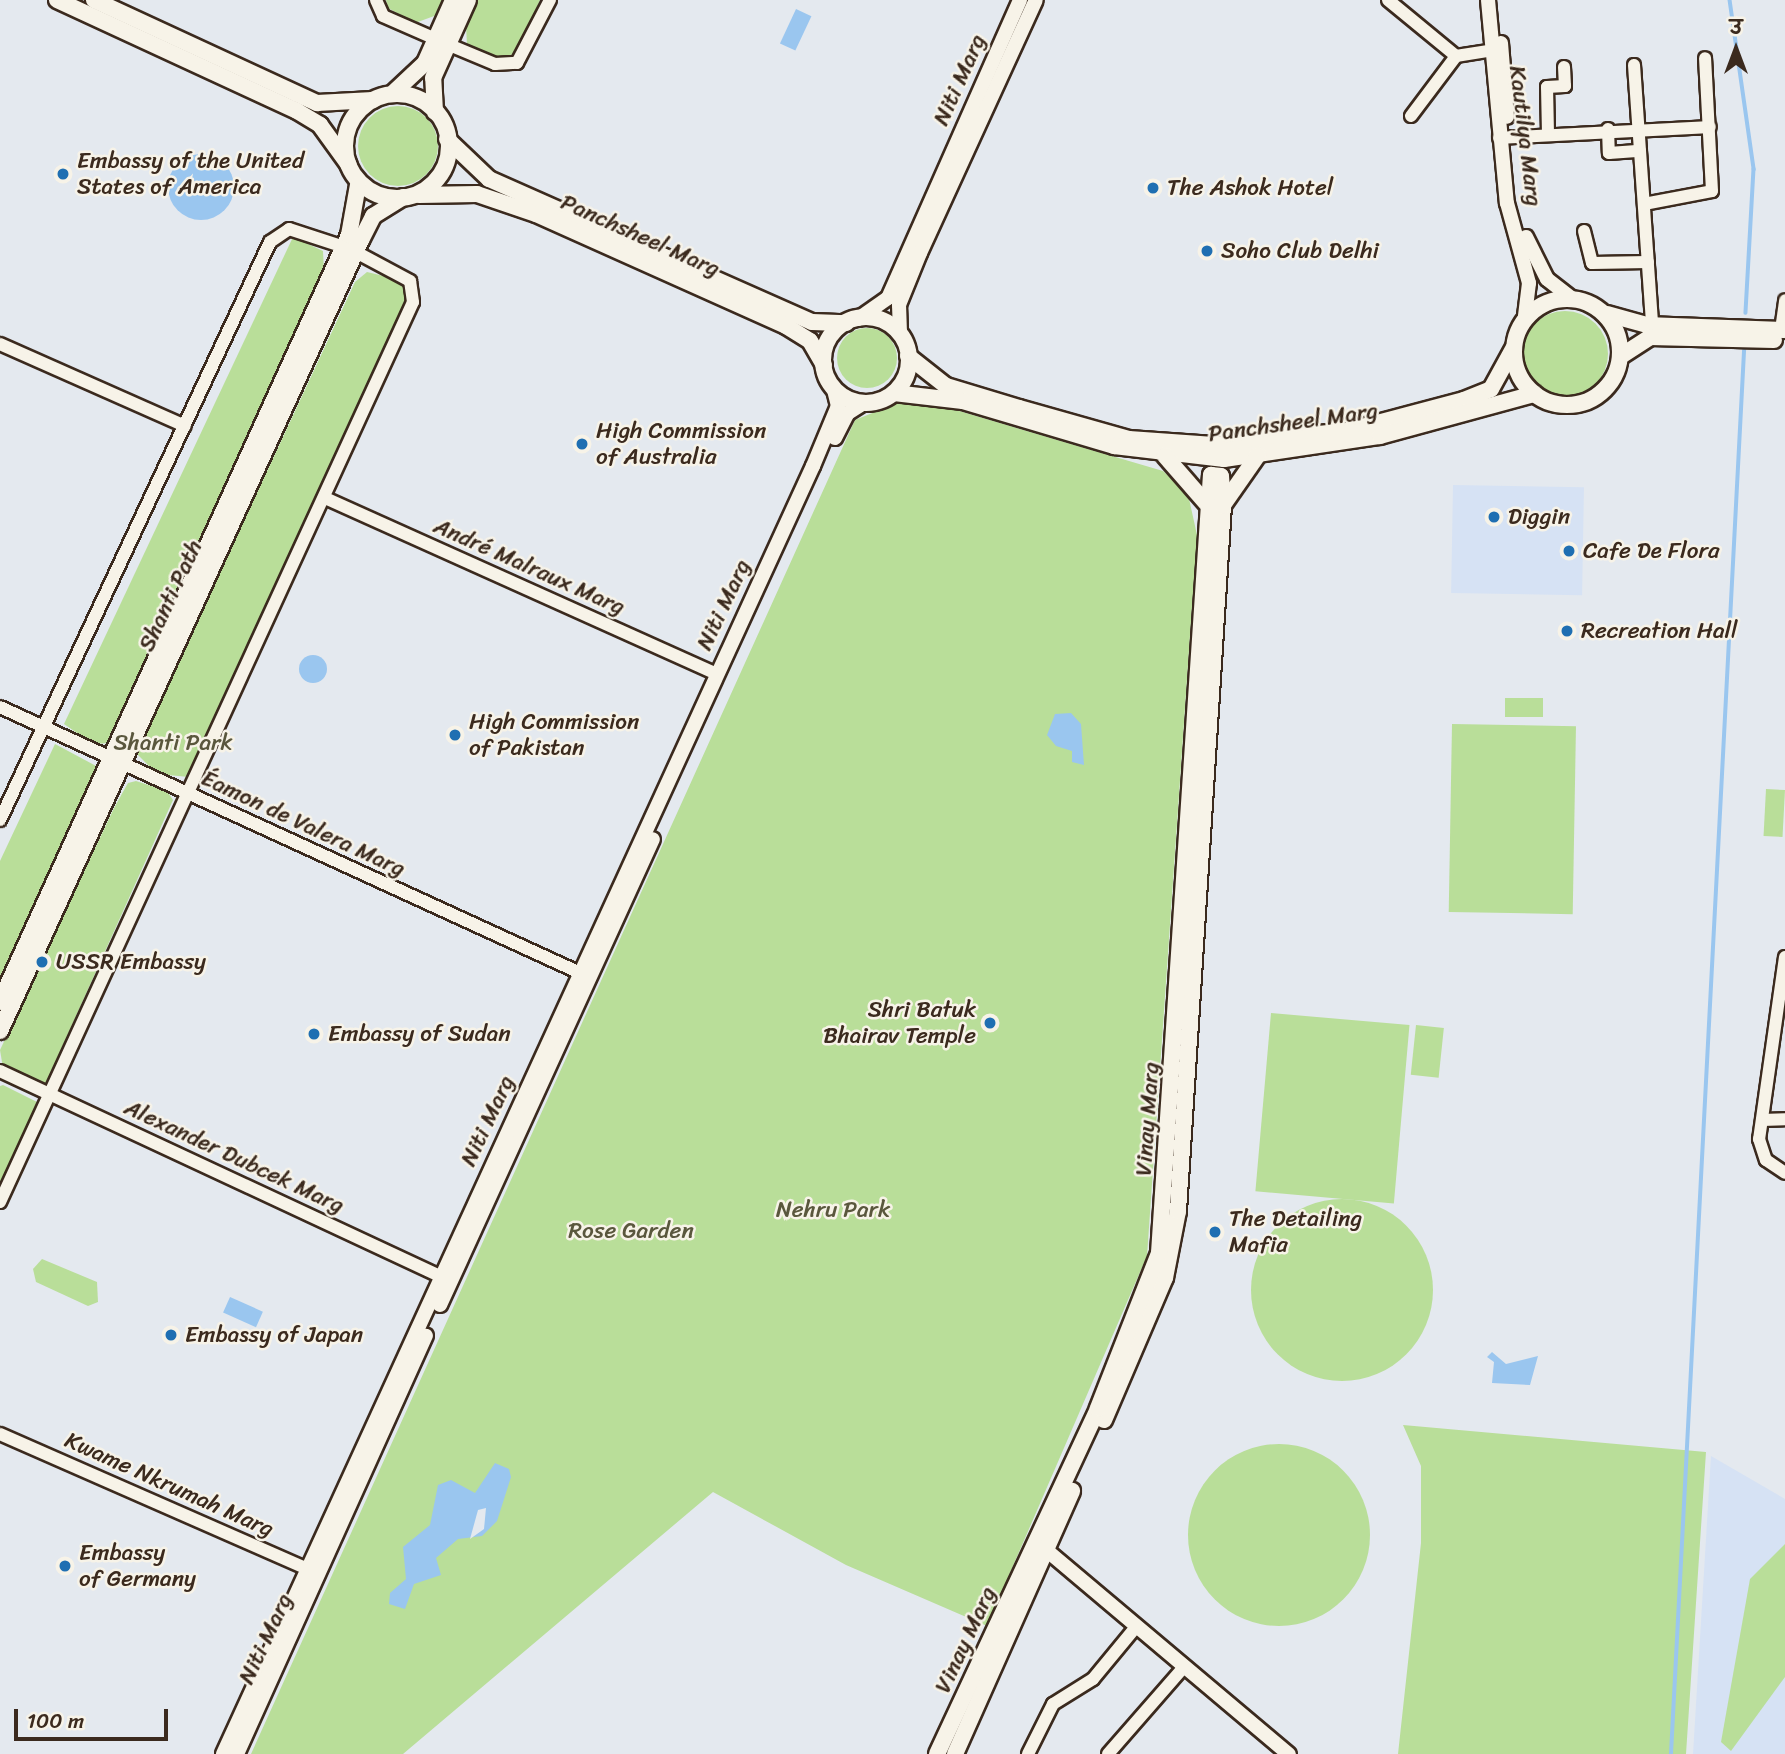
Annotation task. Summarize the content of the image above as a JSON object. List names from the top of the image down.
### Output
{
  "streets": {
    "main road": ["Panchsheel Marg", "Shanti Path", "Vinay Marg"],
    "street": [
      "Niti Marg",
      "Kautilya Marg",
      "André Malraux Marg",
      "Éamon de Valera Marg",
      "Alexander Dubcek Marg",
      "Kwame Nkrumah Marg"
    ]
  },
  "crossings": [
    ["Niti Marg", "Panchsheel Marg"],
    ["Niti Marg", "André Malraux Marg"],
    ["Niti Marg", "Éamon de Valera Marg"],
    ["Niti Marg", "Alexander Dubcek Marg"],
    ["Niti Marg", "Kwame Nkrumah Marg"],
    ["Kautilya Marg", "Panchsheel Marg"],
    ["Panchsheel Marg", "Shanti Path"],
    ["Shanti Path", "Éamon de Valera Marg"]
  ],
  "parks": ["Shanti Park", "Nehru Park", "Rose Garden"],
  "places": [
    "Embassy of the United States of America",
    "The Ashok Hotel",
    "Soho Club Delhi",
    "High Commission of Australia",
    "Diggin",
    "Cafe De Flora",
    "Recreation Hall",
    "High Commission of Pakistan",
    "USSR Embassy",
    "Shri Batuk Bhairav Temple",
    "Embassy of Sudan",
    "The Detailing Mafia",
    "Embassy of Japan",
    "Embassy of Germany"
  ],
  "scale_bar": "100 m",
  "north": "top"
}
